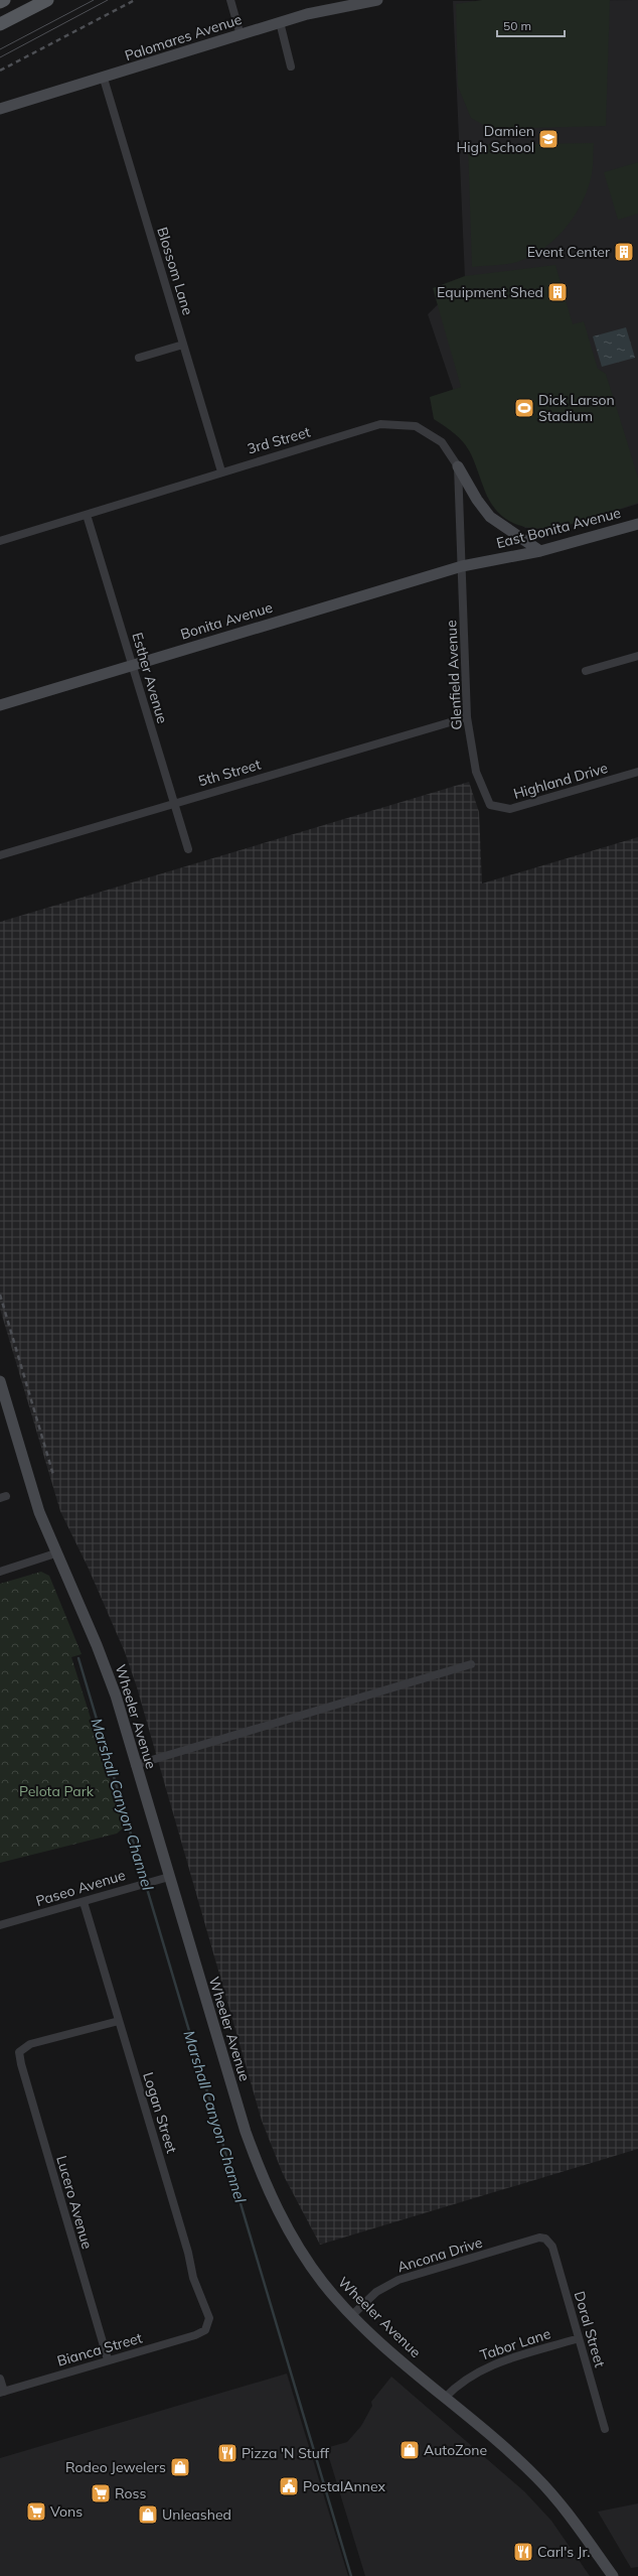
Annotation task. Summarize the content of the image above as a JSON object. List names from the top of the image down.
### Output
{
  "streets": {
    "main road": [
      "Palomares Avenue",
      "East Bonita Avenue",
      "Bonita Avenue",
      "Wheeler Avenue"
    ],
    "street": [
      "Blossom Lane",
      "3rd Street",
      "Glenfield Avenue",
      "Esther Avenue",
      "5th Street",
      "Highland Drive",
      "Paseo Avenue",
      "Logan Street",
      "Lucero Avenue",
      "Ancona Drive",
      "Doral Street",
      "Tabor Lane",
      "Bianca Street"
    ]
  },
  "crossings": [
    ["Palomares Avenue", "Blossom Lane"],
    ["Blossom Lane", "3rd Street"],
    ["3rd Street", "Esther Avenue"],
    ["East Bonita Avenue", "Bonita Avenue"],
    ["East Bonita Avenue", "Glenfield Avenue"],
    ["Bonita Avenue", "Glenfield Avenue"],
    ["Bonita Avenue", "Esther Avenue"],
    ["Glenfield Avenue", "5th Street"],
    ["Glenfield Avenue", "Highland Drive"],
    ["Esther Avenue", "5th Street"],
    ["Wheeler Avenue", "Paseo Avenue"],
    ["Wheeler Avenue", "Ancona Drive"],
    ["Wheeler Avenue", "Tabor Lane"],
    ["Paseo Avenue", "Logan Street"],
    ["Logan Street", "Lucero Avenue"],
    ["Logan Street", "Bianca Street"],
    ["Lucero Avenue", "Bianca Street"],
    ["Ancona Drive", "Doral Street"],
    ["Doral Street", "Tabor Lane"]
  ],
  "water": ["Marshall Canyon Channel"],
  "parks": ["Pelota Park"],
  "places": {
    "school or university": ["Damien High School"],
    "building": ["Event Center", "Equipment Shed"],
    "sports": ["Dick Larson Stadium"],
    "shop": ["AutoZone", "Rodeo Jewelers", "Unleashed"],
    "restaurant": ["Pizza 'N Stuff", "Carl's Jr."],
    "public building": ["PostalAnnex"],
    "supermarket": ["Ross", "Vons"]
  },
  "scale_bar": "50 m"
}
